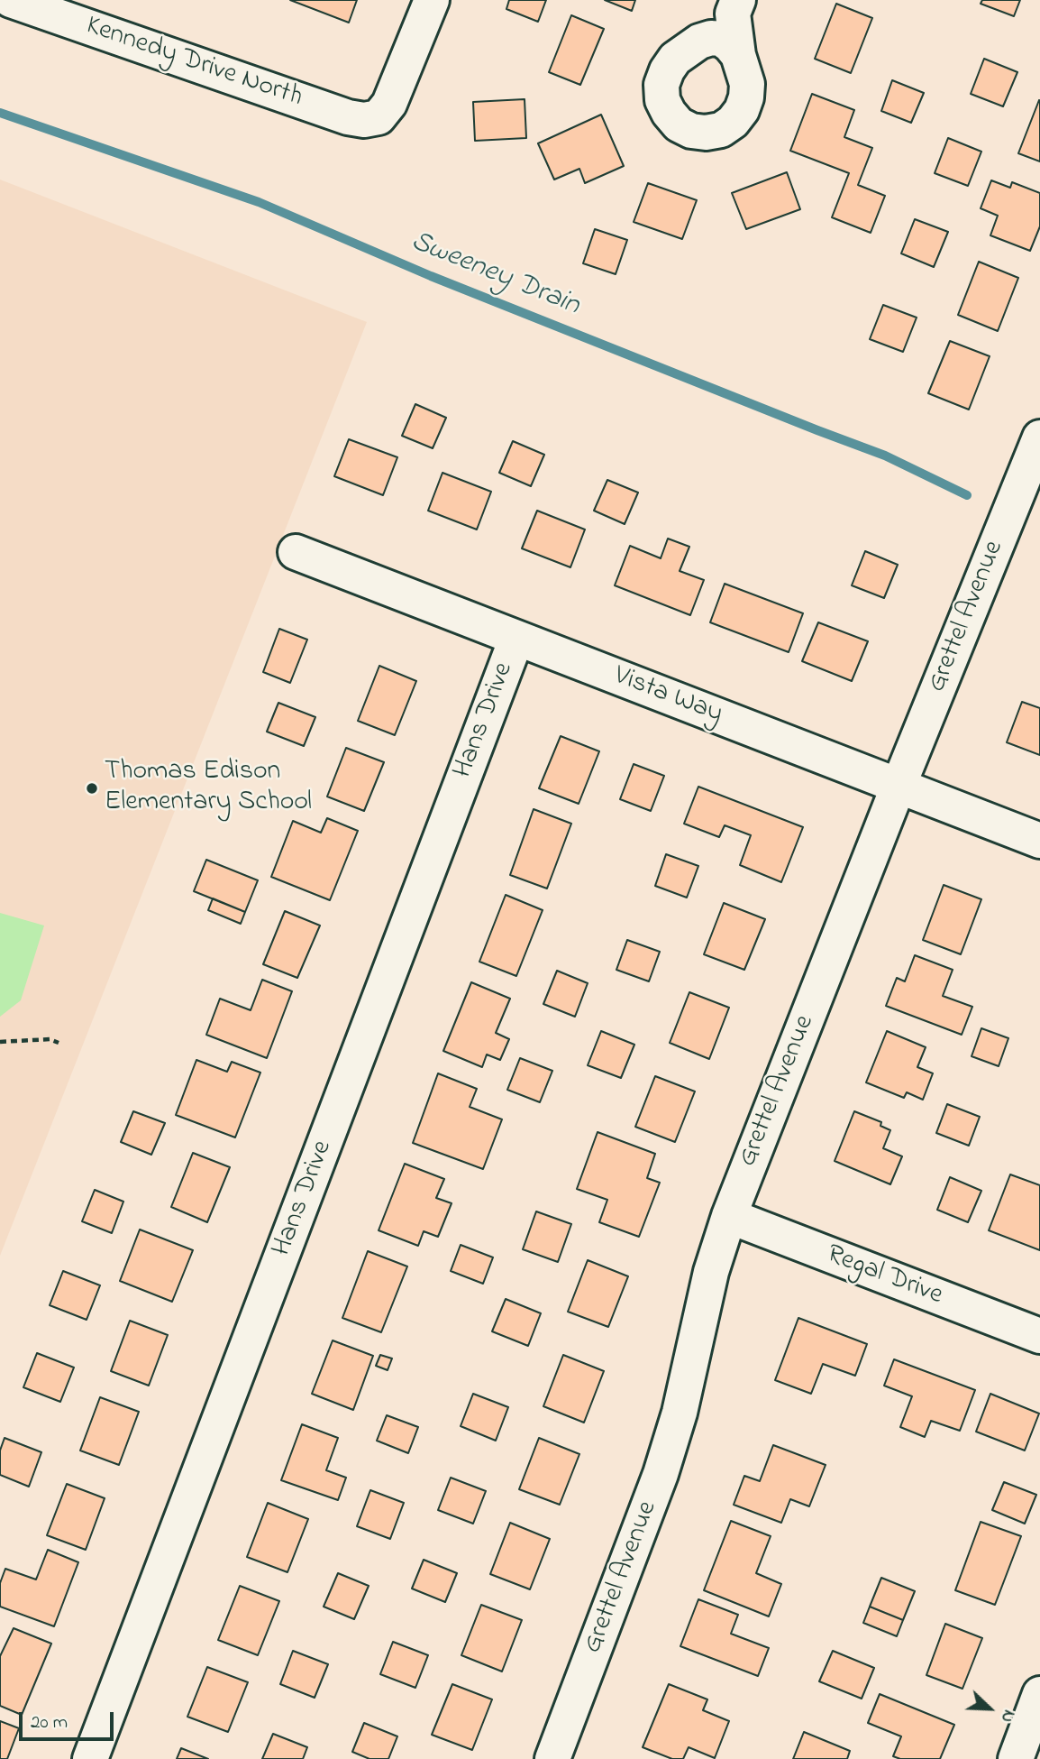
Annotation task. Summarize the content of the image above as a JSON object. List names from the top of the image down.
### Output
{
  "streets": {
    "street": [
      "Kennedy Drive North",
      "Grettel Avenue",
      "Vista Way",
      "Hans Drive",
      "Regal Drive"
    ]
  },
  "crossings": [
    ["Grettel Avenue", "Vista Way"],
    ["Grettel Avenue", "Regal Drive"],
    ["Vista Way", "Hans Drive"]
  ],
  "water": ["Sweeney Drain"],
  "places": ["Thomas Edison Elementary School"],
  "scale_bar": "20 m",
  "north": "bottom right"
}
